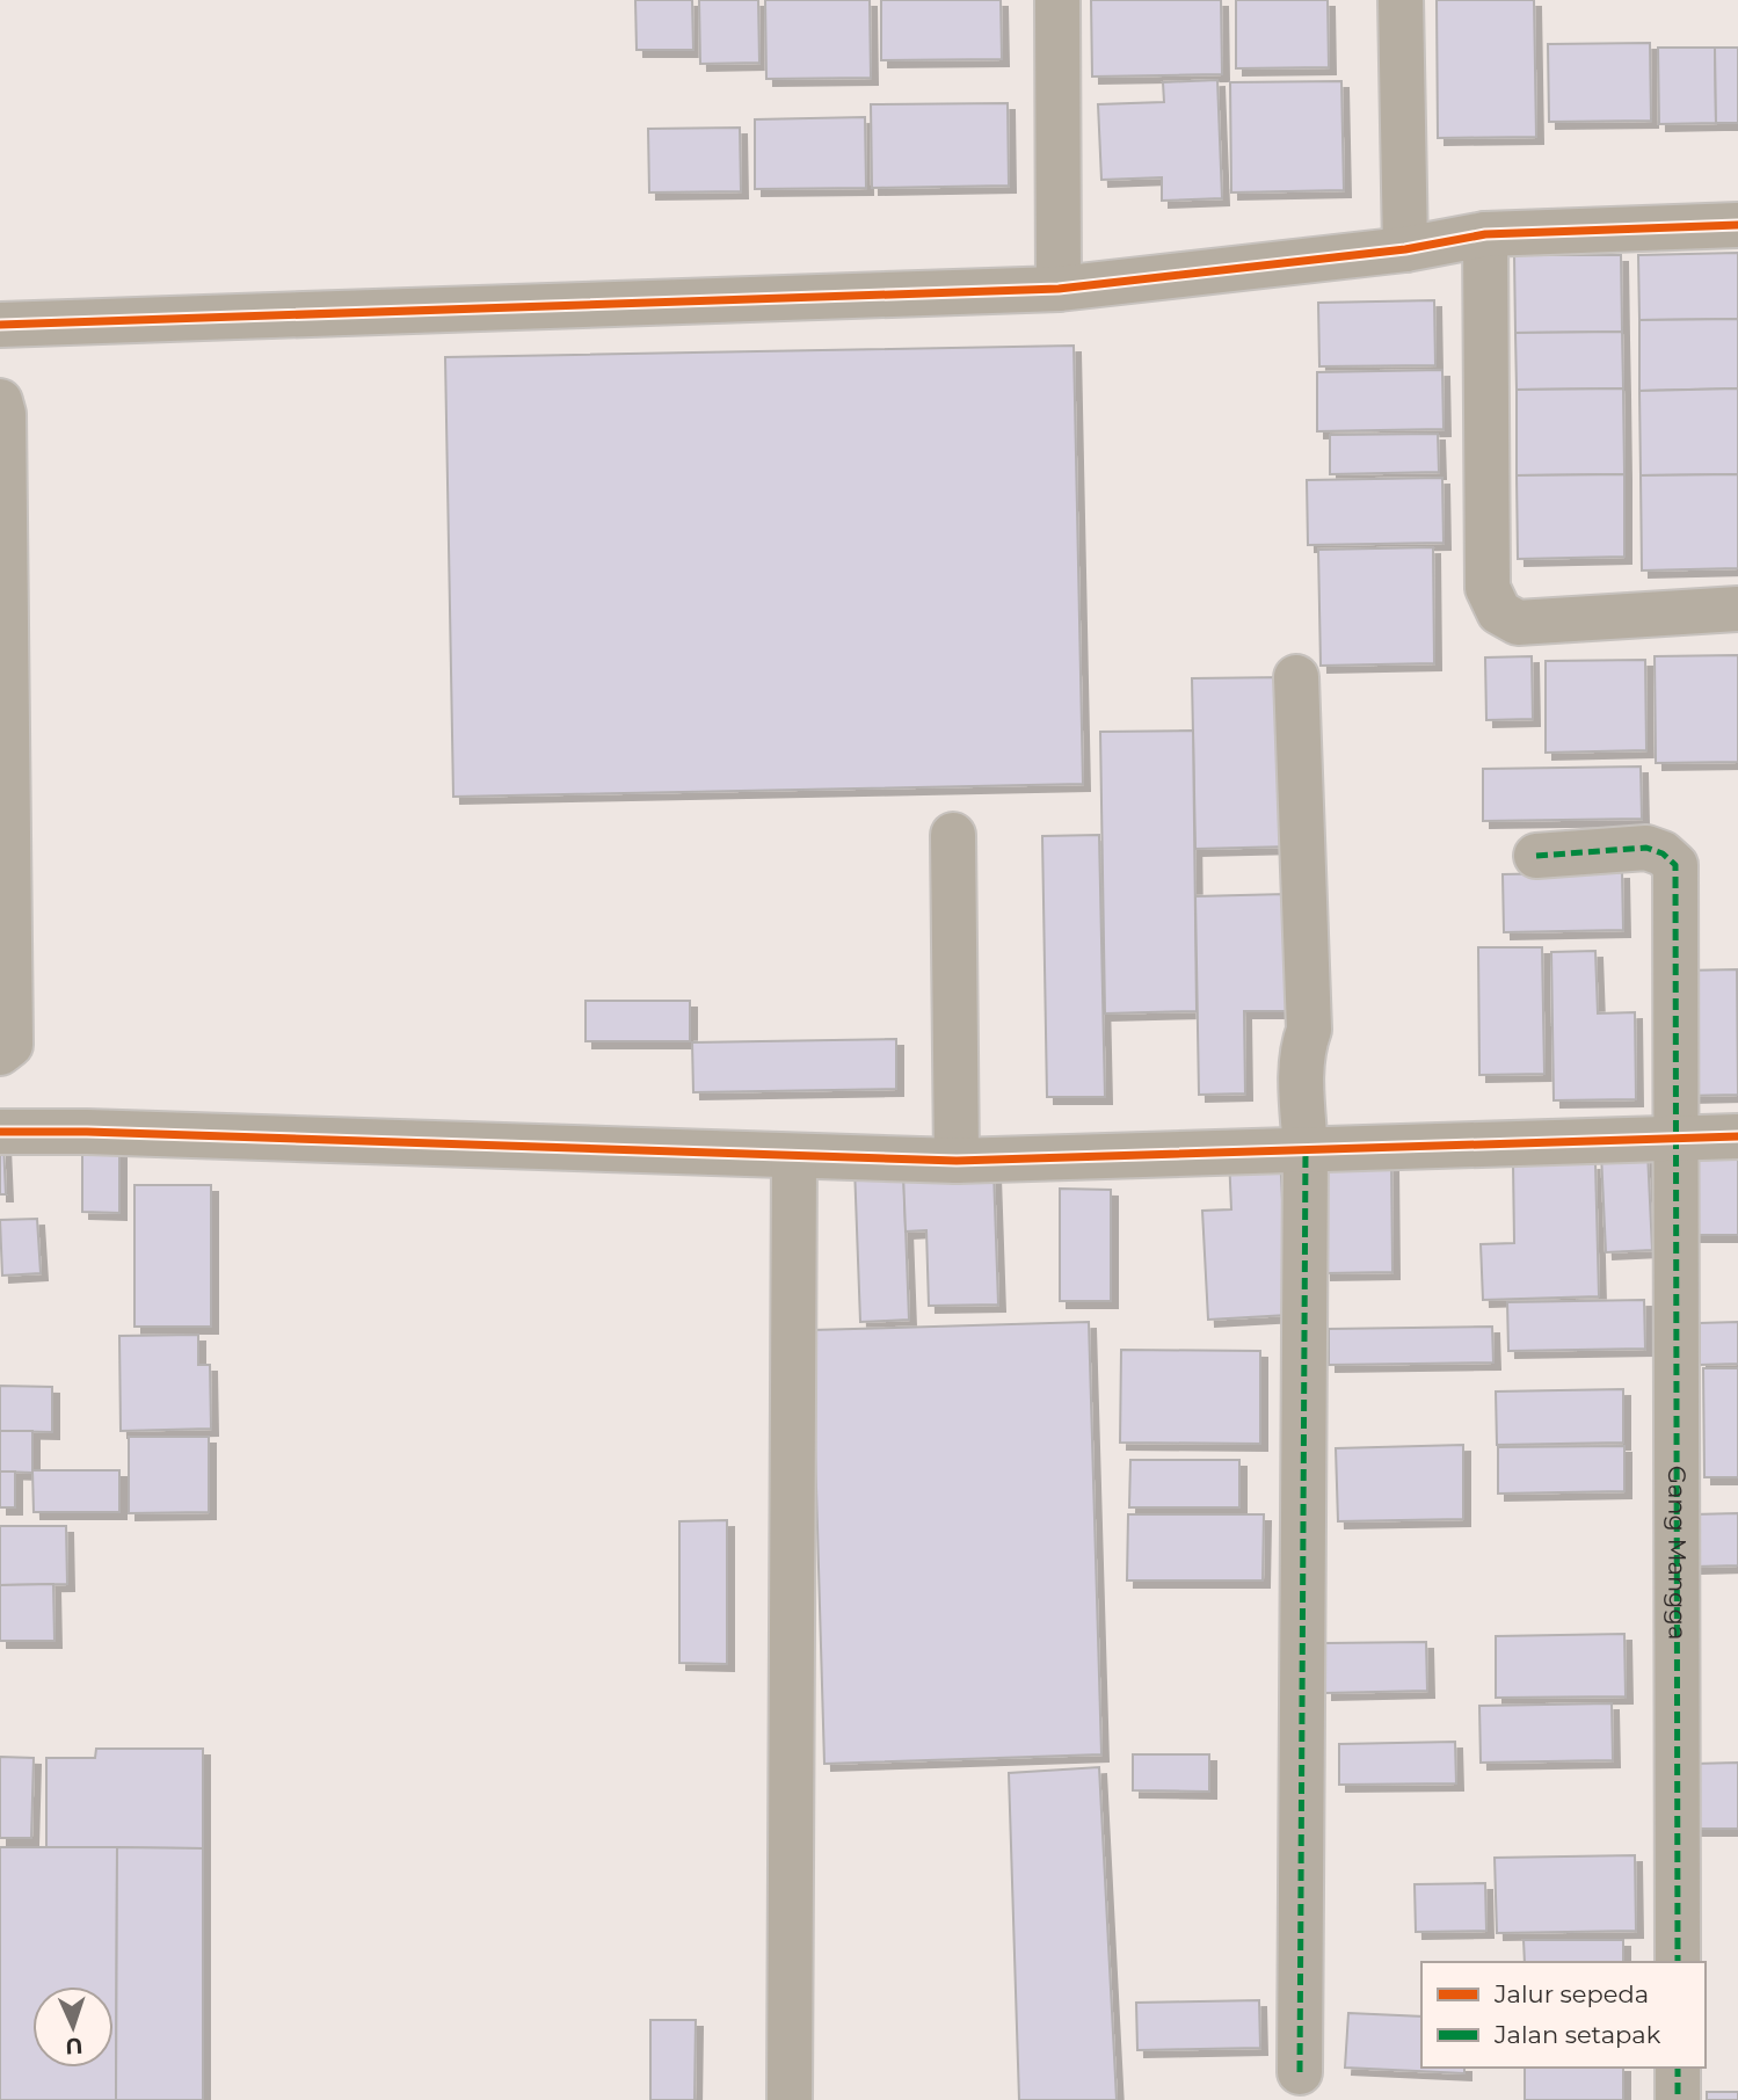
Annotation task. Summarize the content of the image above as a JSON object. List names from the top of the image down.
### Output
{
  "streets": {
    "street": ["Gang Mangga"]
  },
  "legend": ["Jalur sepeda", "Jalan setapak"],
  "north": "bottom"
}
